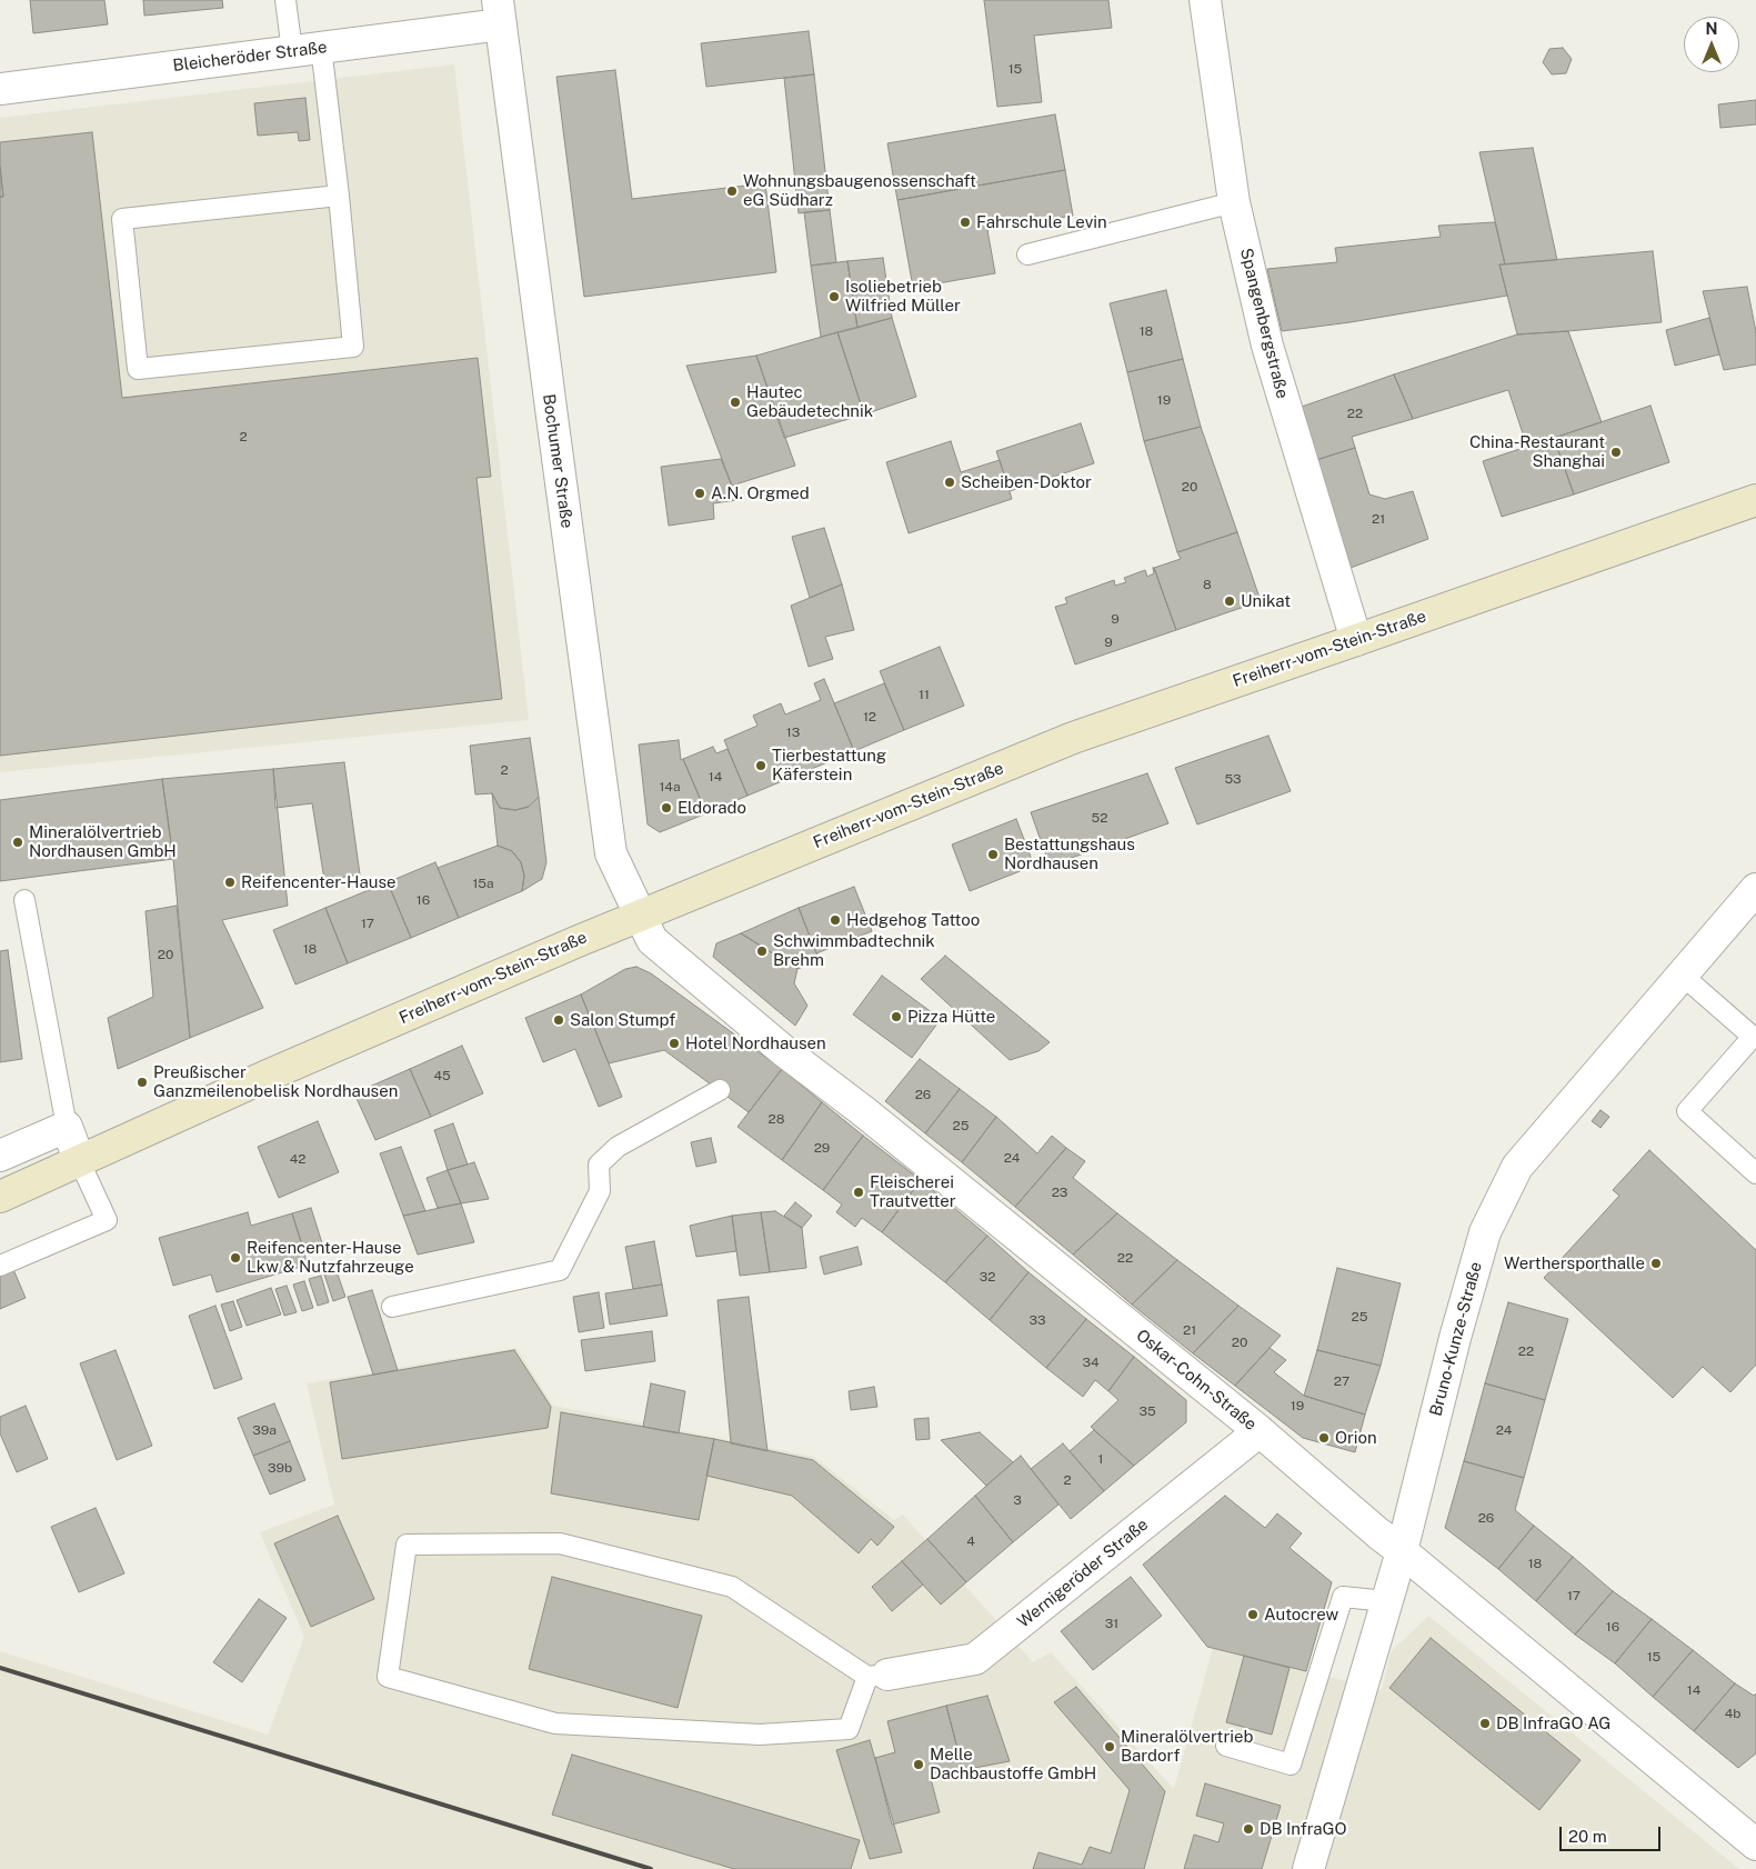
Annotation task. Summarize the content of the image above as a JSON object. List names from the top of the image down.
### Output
{
  "streets": {
    "main road": ["Freiherr-vom-Stein-Straße"],
    "street": [
      "Bleicheröder Straße",
      "Spangenbergstraße",
      "Bochumer Straße",
      "Bruno-Kunze-Straße",
      "Oskar-Cohn-Straße",
      "Wernigeröder Straße"
    ]
  },
  "crossings": [
    ["Bleicheröder Straße", "Bochumer Straße"],
    ["Spangenbergstraße", "Freiherr-vom-Stein-Straße"],
    ["Bochumer Straße", "Freiherr-vom-Stein-Straße"],
    ["Bochumer Straße", "Oskar-Cohn-Straße"],
    ["Freiherr-vom-Stein-Straße", "Oskar-Cohn-Straße"],
    ["Bruno-Kunze-Straße", "Oskar-Cohn-Straße"],
    ["Oskar-Cohn-Straße", "Wernigeröder Straße"]
  ],
  "places": [
    "Wohnungsbaugenossenschaft eG Südharz",
    "Fahrschule Levin",
    "Isoliebetrieb Wilfried Müller",
    "Hautec Gebäudetechnik",
    "China-Restaurant Shanghai",
    "Scheiben-Doktor",
    "A.N. Orgmed",
    "Unikat",
    "Tierbestattung Käferstein",
    "Eldorado",
    "Mineralölvertrieb Nordhausen GmbH",
    "Bestattungshaus Nordhausen",
    "Reifencenter-Hause",
    "Hedgehog Tattoo",
    "Schwimmbadtechnik Brehm",
    "Pizza Hütte",
    "Salon Stumpf",
    "Hotel Nordhausen",
    "Preußischer Ganzmeilenobelisk Nordhausen",
    "Fleischerei Trautvetter",
    "Reifencenter-Hause Lkw & Nutzfahrzeuge",
    "Werthersporthalle",
    "Orion",
    "Autocrew",
    "DB InfraGO AG",
    "Mineralölvertrieb Bardorf",
    "Melle Dachbaustoffe GmbH",
    "DB InfraGO"
  ],
  "house_numbers": [
    "15",
    "18",
    "19",
    "22",
    "2",
    "20",
    "21",
    "8",
    "9",
    "9",
    "11",
    "12",
    "13",
    "2",
    "14",
    "53",
    "14a",
    "52",
    "15a",
    "16",
    "17",
    "18",
    "20",
    "45",
    "26",
    "28",
    "25",
    "29",
    "24",
    "42",
    "23",
    "22",
    "32",
    "25",
    "33",
    "21",
    "20",
    "22",
    "34",
    "27",
    "19",
    "35",
    "39a",
    "24",
    "1",
    "39b",
    "2",
    "3",
    "26",
    "4",
    "18",
    "17",
    "31",
    "16",
    "15",
    "14",
    "4b"
  ],
  "scale_bar": "20 m",
  "north": "top"
}
